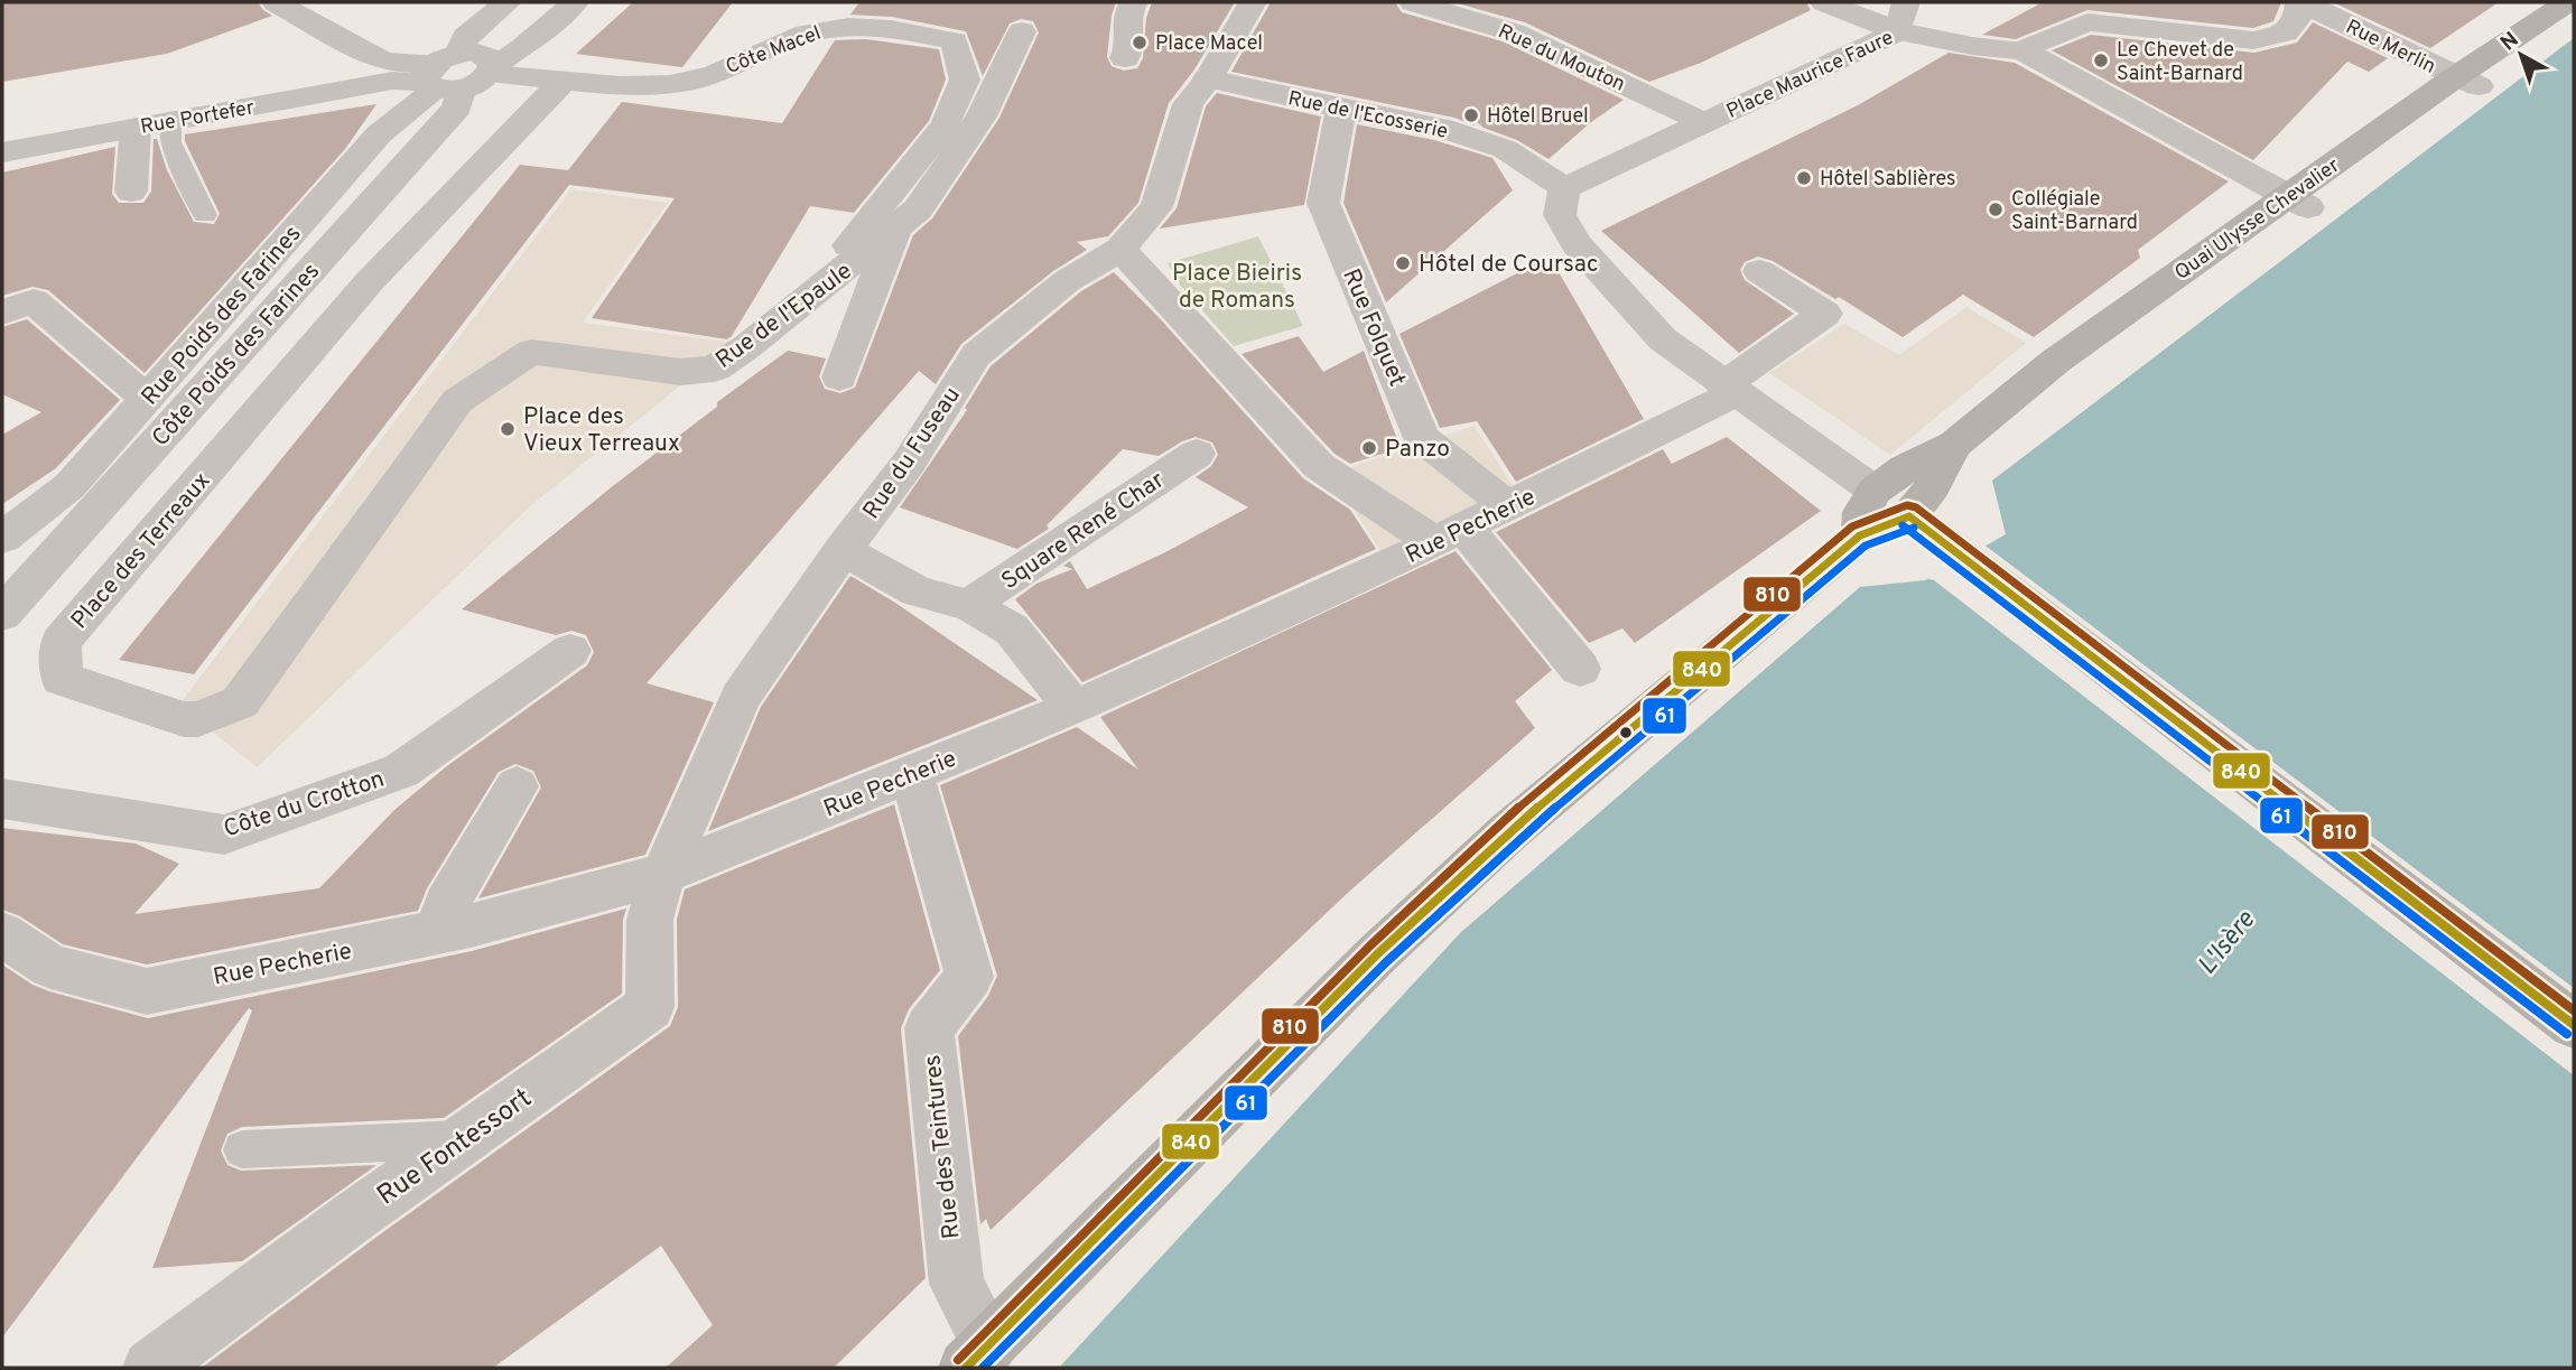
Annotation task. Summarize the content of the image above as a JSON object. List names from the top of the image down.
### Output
{
  "streets": {
    "main road": ["Quai Ulysse Chevalier"],
    "street": [
      "Rue Merlin",
      "Côte Macel",
      "Rue du Mouton",
      "Place Maurice Faure",
      "Rue de l'Ecosserie",
      "Rue Portefer",
      "Rue Poids des Farines",
      "Rue de l'Epaule",
      "Rue Folquet",
      "Côte Poids des Farines",
      "Rue du Fuseau",
      "Rue Pecherie",
      "Square René Char",
      "Place des Terreaux",
      "Côte du Crotton",
      "Rue Fontessort",
      "Rue des Teintures"
    ]
  },
  "crossings": [
    ["Rue Merlin", "Quai Ulysse Chevalier"],
    ["Côte Macel", "Rue Portefer"],
    ["Côte Macel", "Rue Poids des Farines"],
    ["Côte Macel", "Côte Poids des Farines"],
    ["Côte Macel", "Place des Terreaux"],
    ["Rue du Mouton", "Place Maurice Faure"],
    ["Place Maurice Faure", "Rue de l'Ecosserie"],
    ["Place Maurice Faure", "Quai Ulysse Chevalier"],
    ["Rue de l'Ecosserie", "Rue Folquet"],
    ["Rue de l'Ecosserie", "Rue du Fuseau"],
    ["Rue Poids des Farines", "Côte Poids des Farines"],
    ["Rue de l'Epaule", "Place des Terreaux"],
    ["Rue Folquet", "Rue Pecherie"],
    ["Rue du Fuseau", "Rue Pecherie"],
    ["Rue du Fuseau", "Rue Fontessort"],
    ["Rue Pecherie", "Rue Fontessort"],
    ["Rue Pecherie", "Rue des Teintures"]
  ],
  "water": ["L'Isère"],
  "parks": ["Place Bieiris de Romans"],
  "places": [
    "Place Macel",
    "Le Chevet de Saint-Barnard",
    "Hôtel Bruel",
    "Hôtel Sablières",
    "Collégiale Saint-Barnard",
    "Hôtel de Coursac",
    "Place des Vieux Terreaux",
    "Panzo"
  ],
  "lines": ["transit line 810", "transit line 840", "transit line 61"],
  "north": "top left"
}
